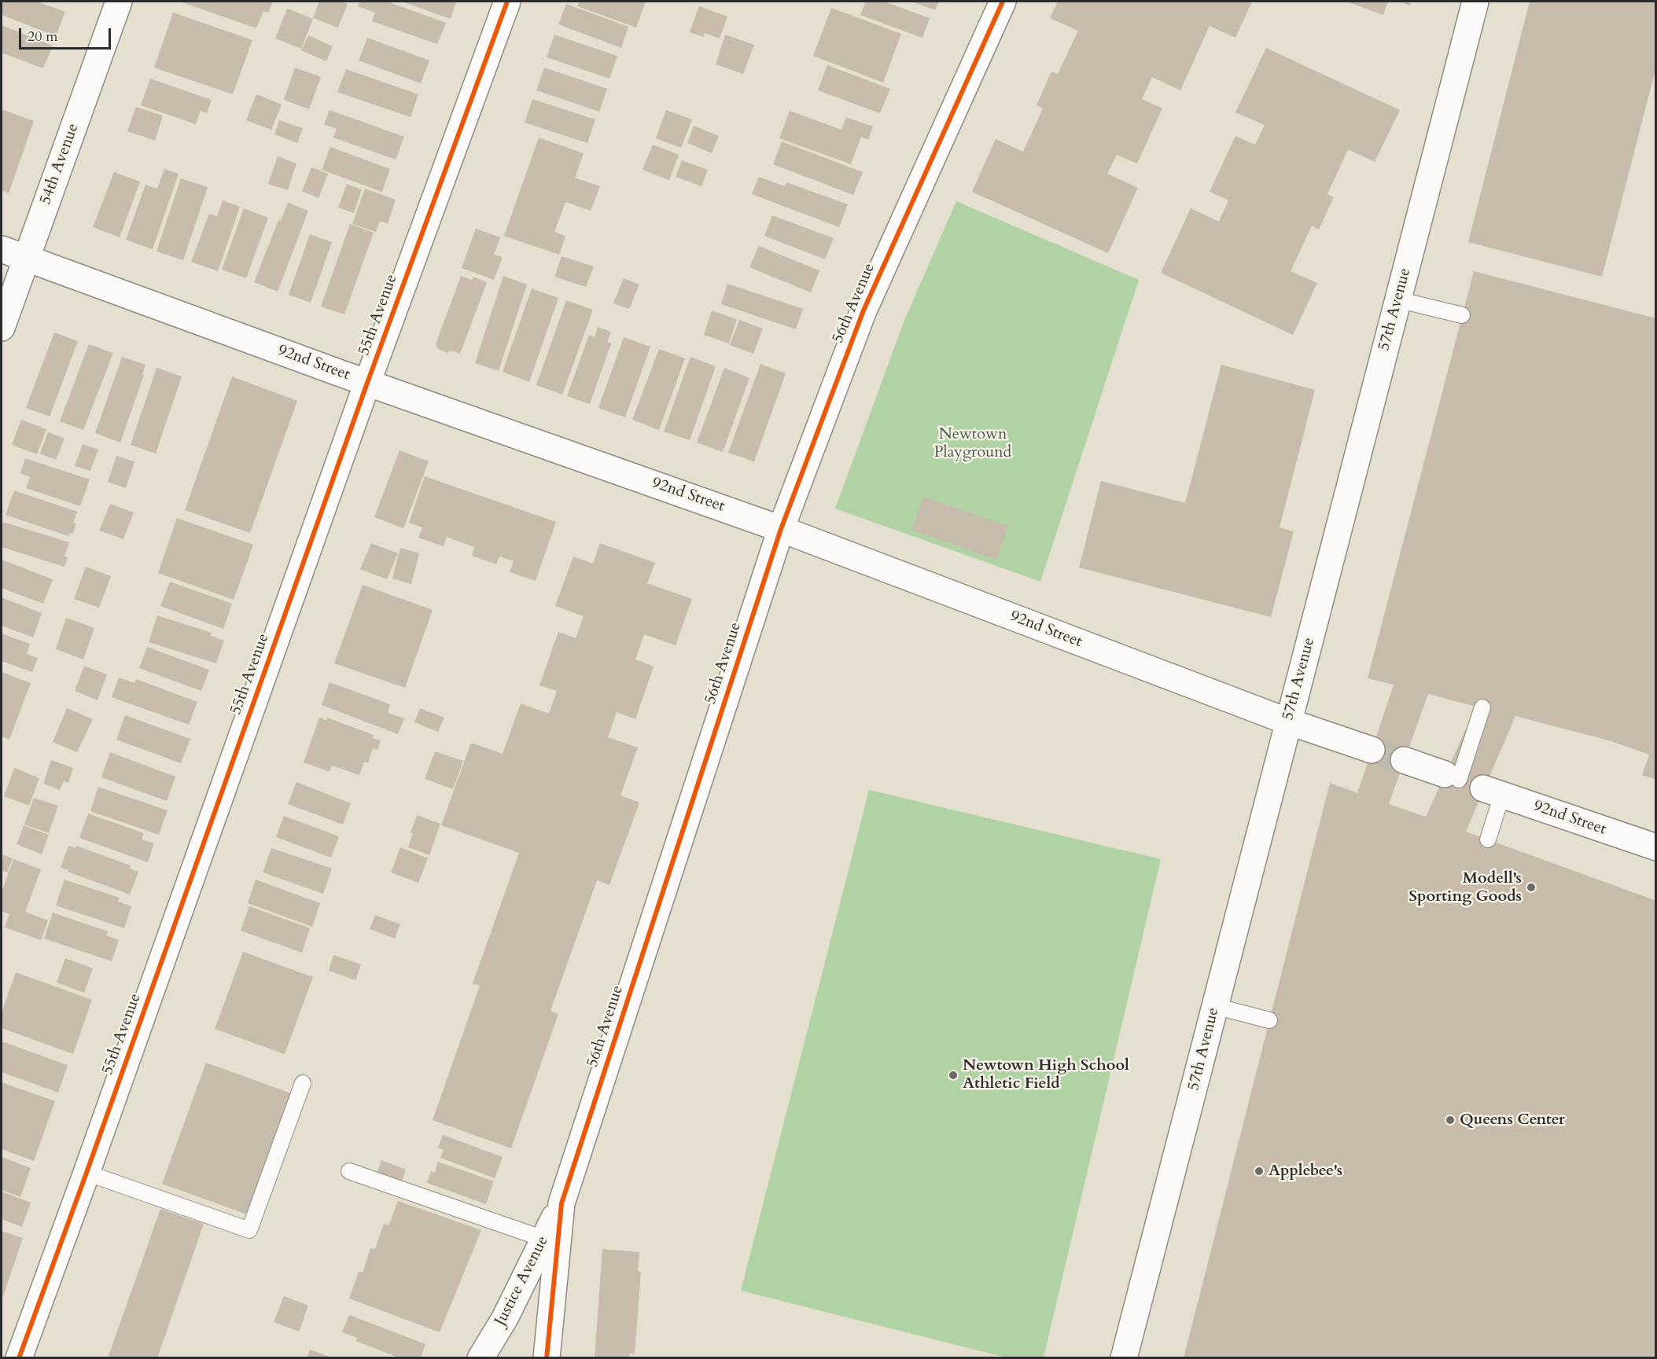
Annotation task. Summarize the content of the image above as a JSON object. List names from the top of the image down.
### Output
{
  "streets": {
    "street": [
      "54th Avenue",
      "56th Avenue",
      "57th Avenue",
      "55th Avenue",
      "92nd Street",
      "Justice Avenue"
    ]
  },
  "crossings": [
    ["54th Avenue", "92nd Street"],
    ["56th Avenue", "92nd Street"],
    ["56th Avenue", "Justice Avenue"],
    ["57th Avenue", "92nd Street"],
    ["55th Avenue", "92nd Street"]
  ],
  "parks": ["Newtown Playground"],
  "places": [
    "Modell's Sporting Goods",
    "Newtown High School Athletic Field",
    "Queens Center",
    "Applebee's"
  ],
  "scale_bar": "20 m"
}
